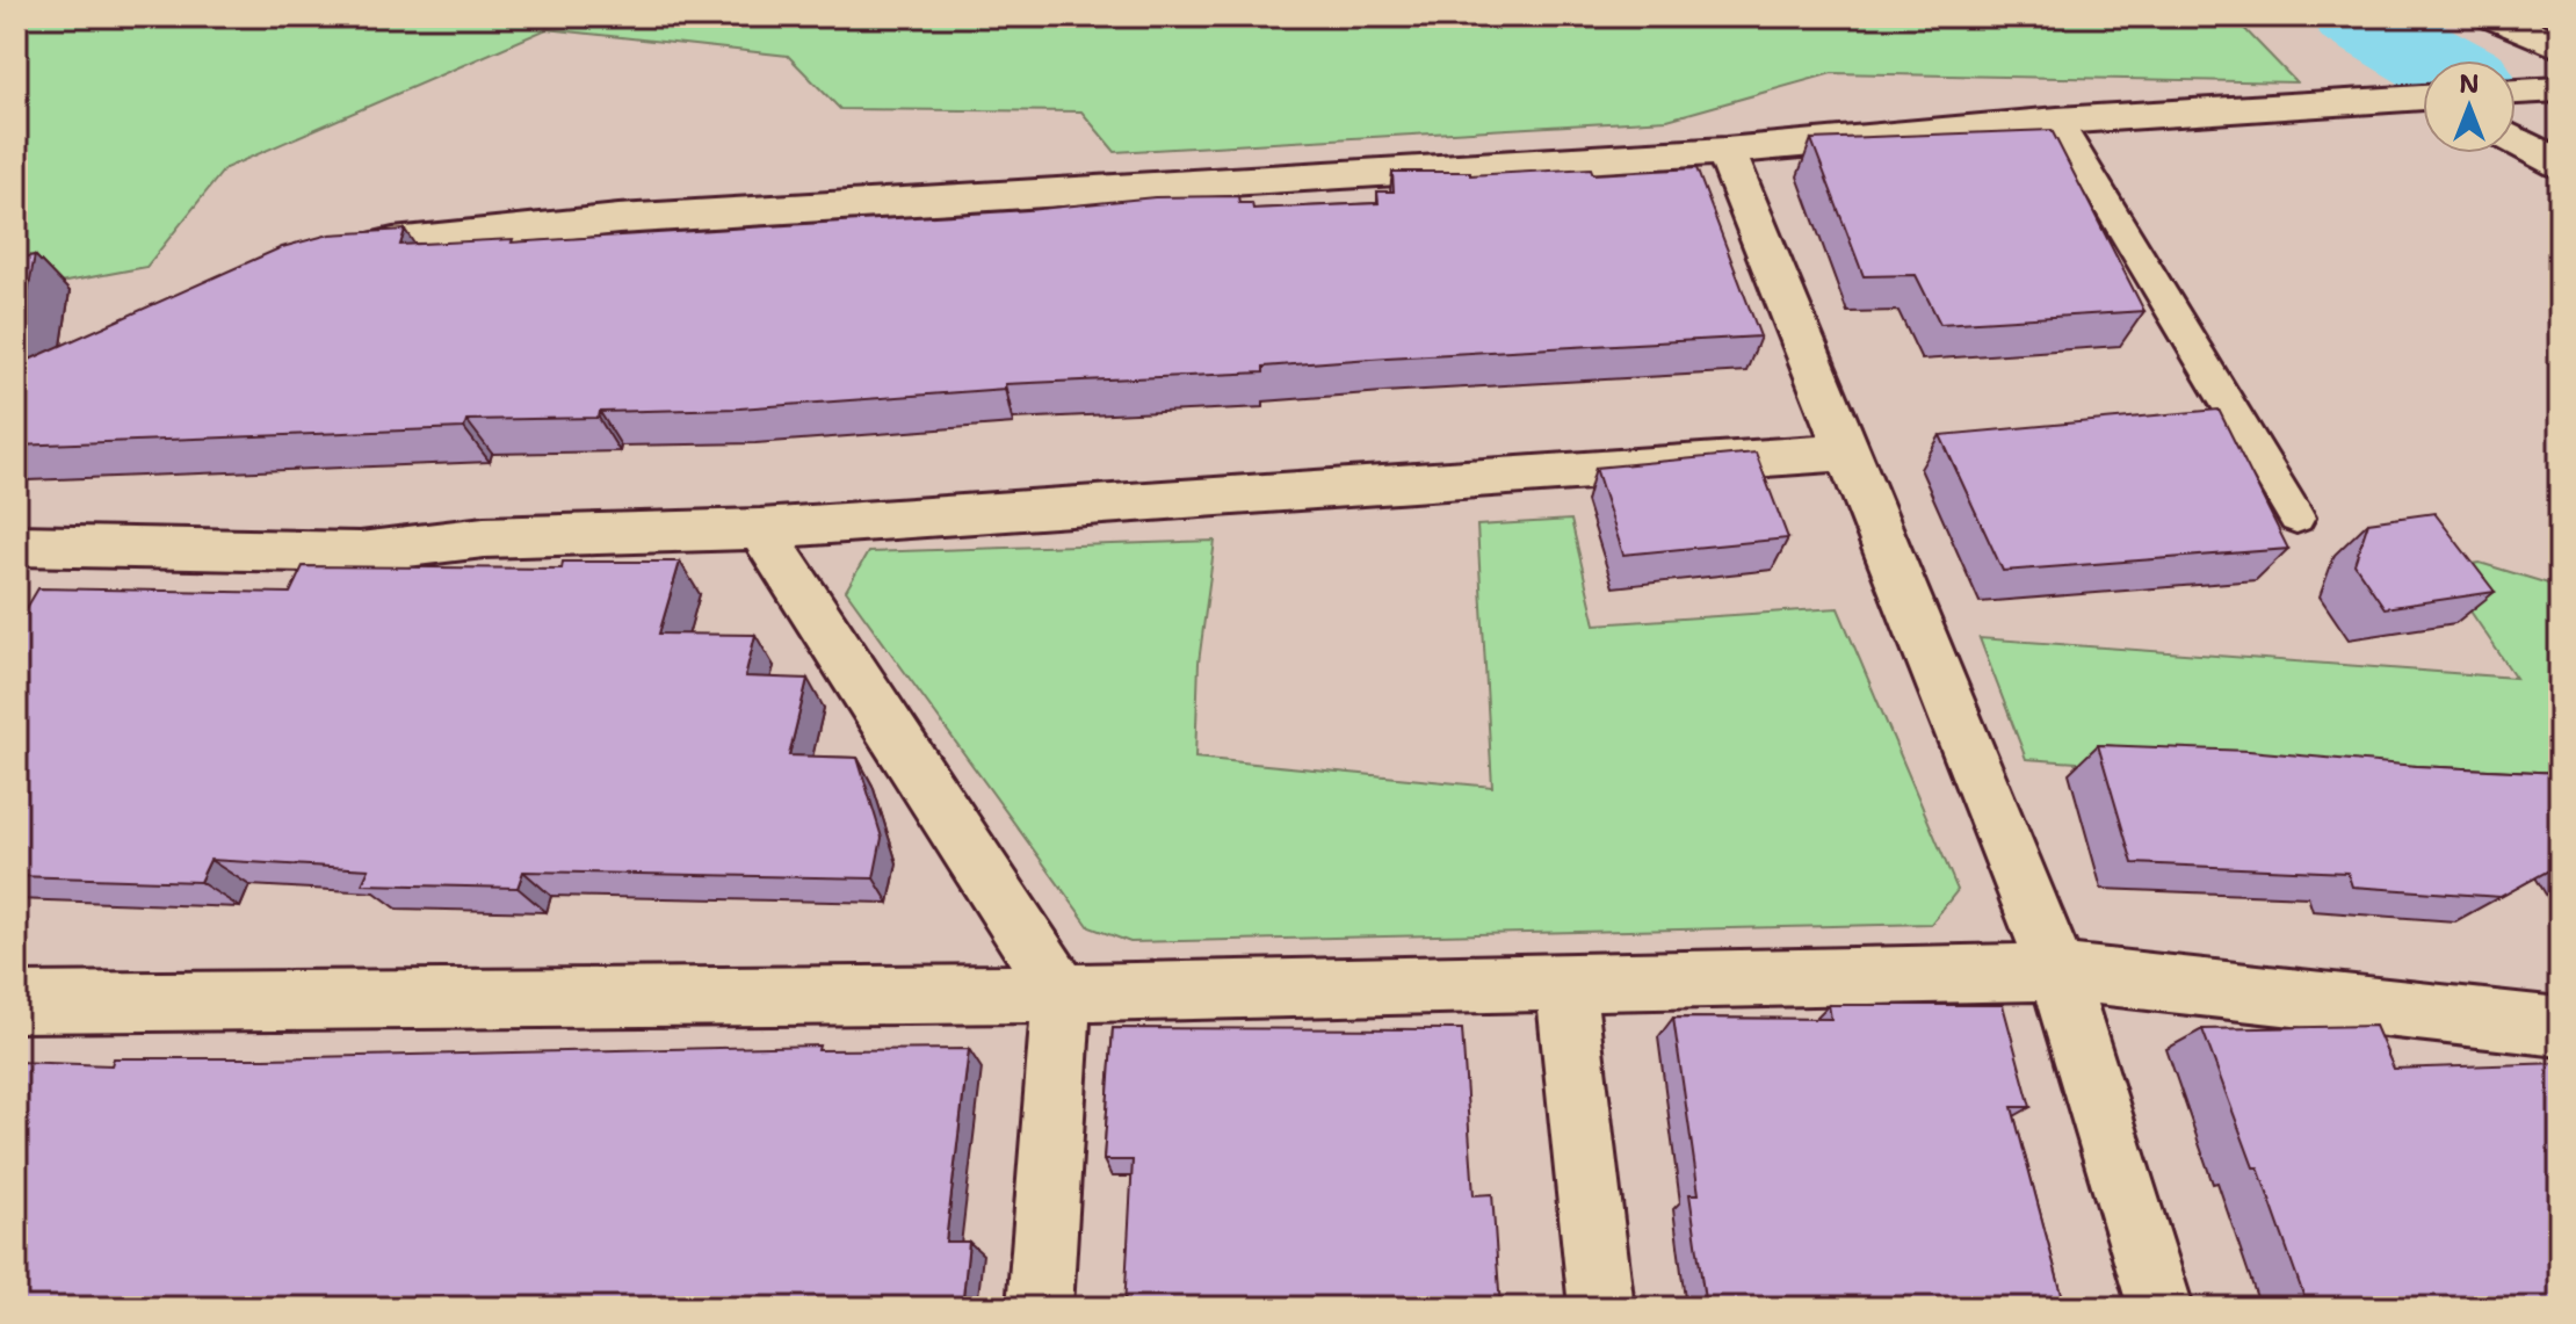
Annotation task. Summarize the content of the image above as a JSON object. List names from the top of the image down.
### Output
{
  "north": "top"
}
